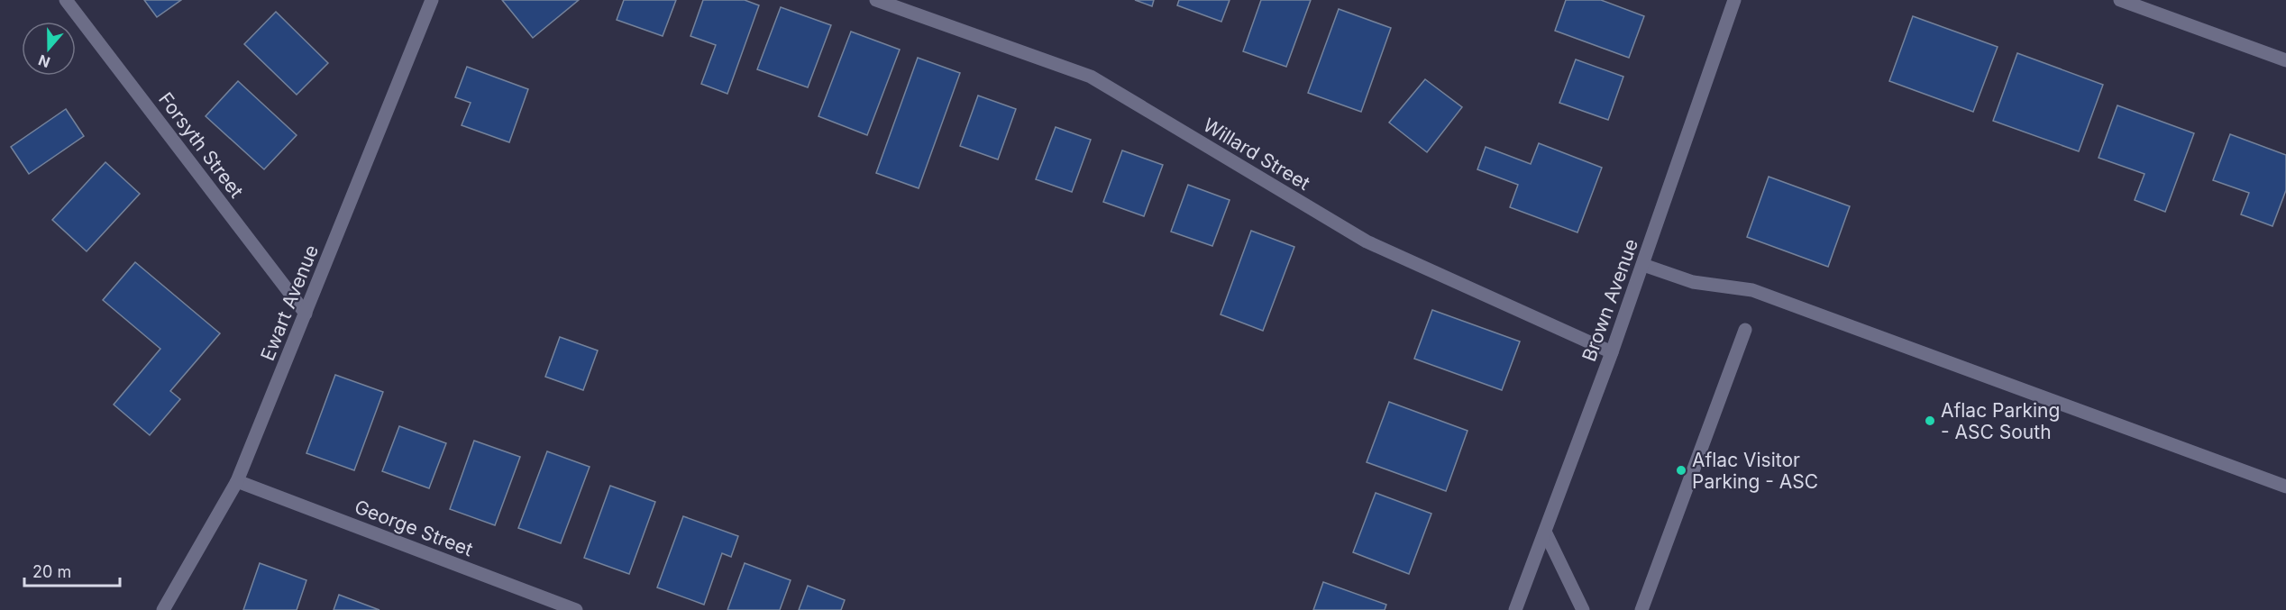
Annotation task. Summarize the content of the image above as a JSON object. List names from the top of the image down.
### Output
{
  "streets": {
    "street": [
      "Forsyth Street",
      "Willard Street",
      "Brown Avenue",
      "Ewart Avenue",
      "George Street"
    ]
  },
  "crossings": [
    ["Forsyth Street", "Ewart Avenue"],
    ["Willard Street", "Brown Avenue"],
    ["Ewart Avenue", "George Street"]
  ],
  "places": ["Aflac Parking - ASC South", "Aflac Visitor Parking - ASC"],
  "scale_bar": "20 m",
  "north": "bottom"
}
